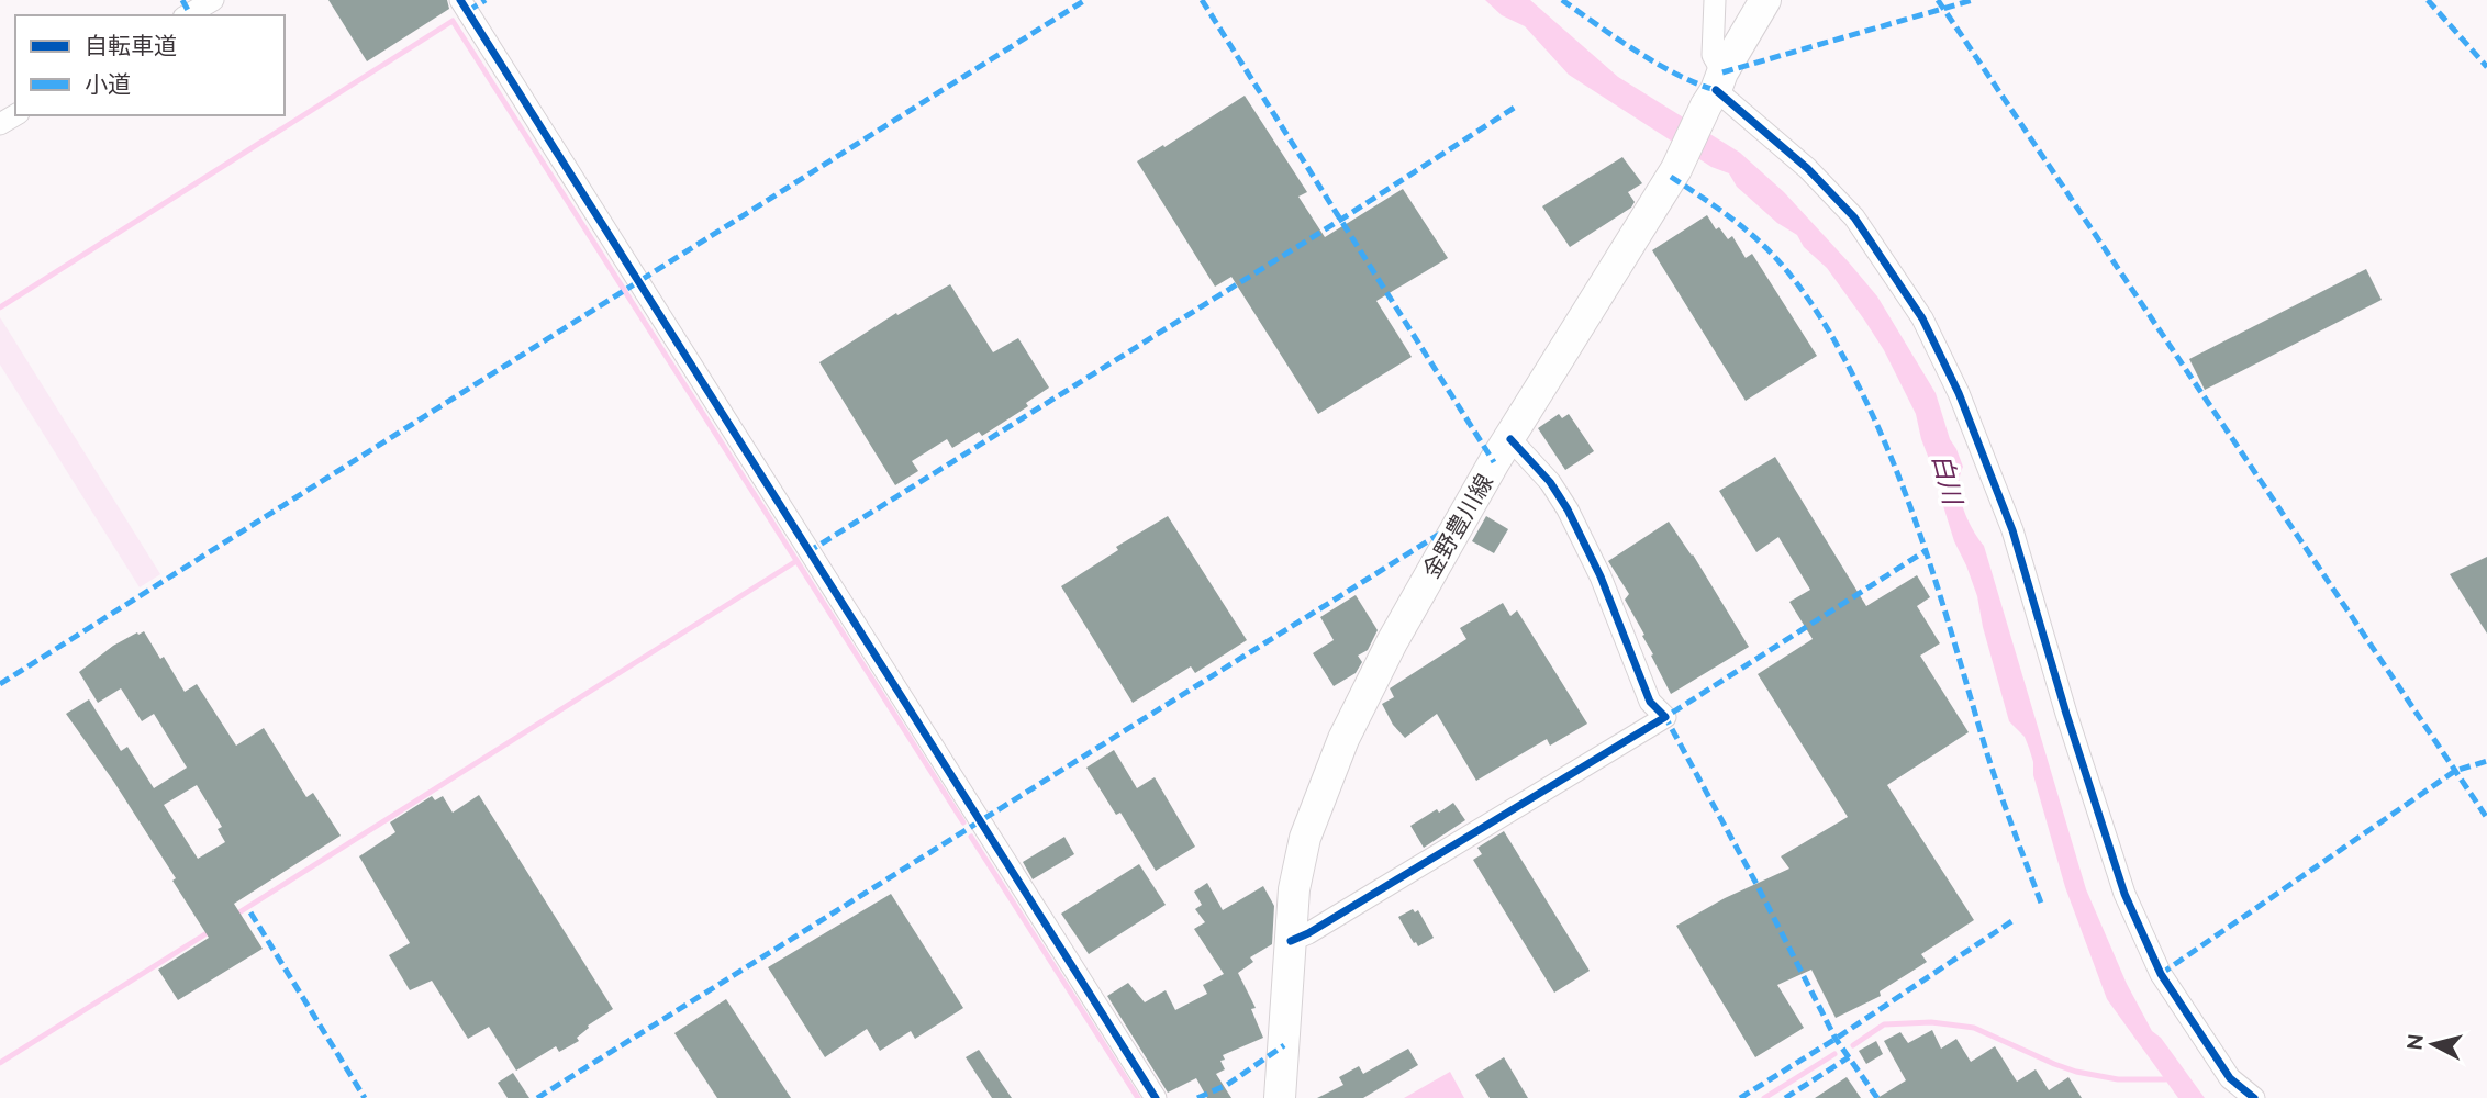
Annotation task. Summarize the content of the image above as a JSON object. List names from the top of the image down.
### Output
{
  "streets": {
    "main road": ["金野豊川線"]
  },
  "water": ["白川"],
  "legend": ["自転車道", "小道"],
  "north": "left"
}
